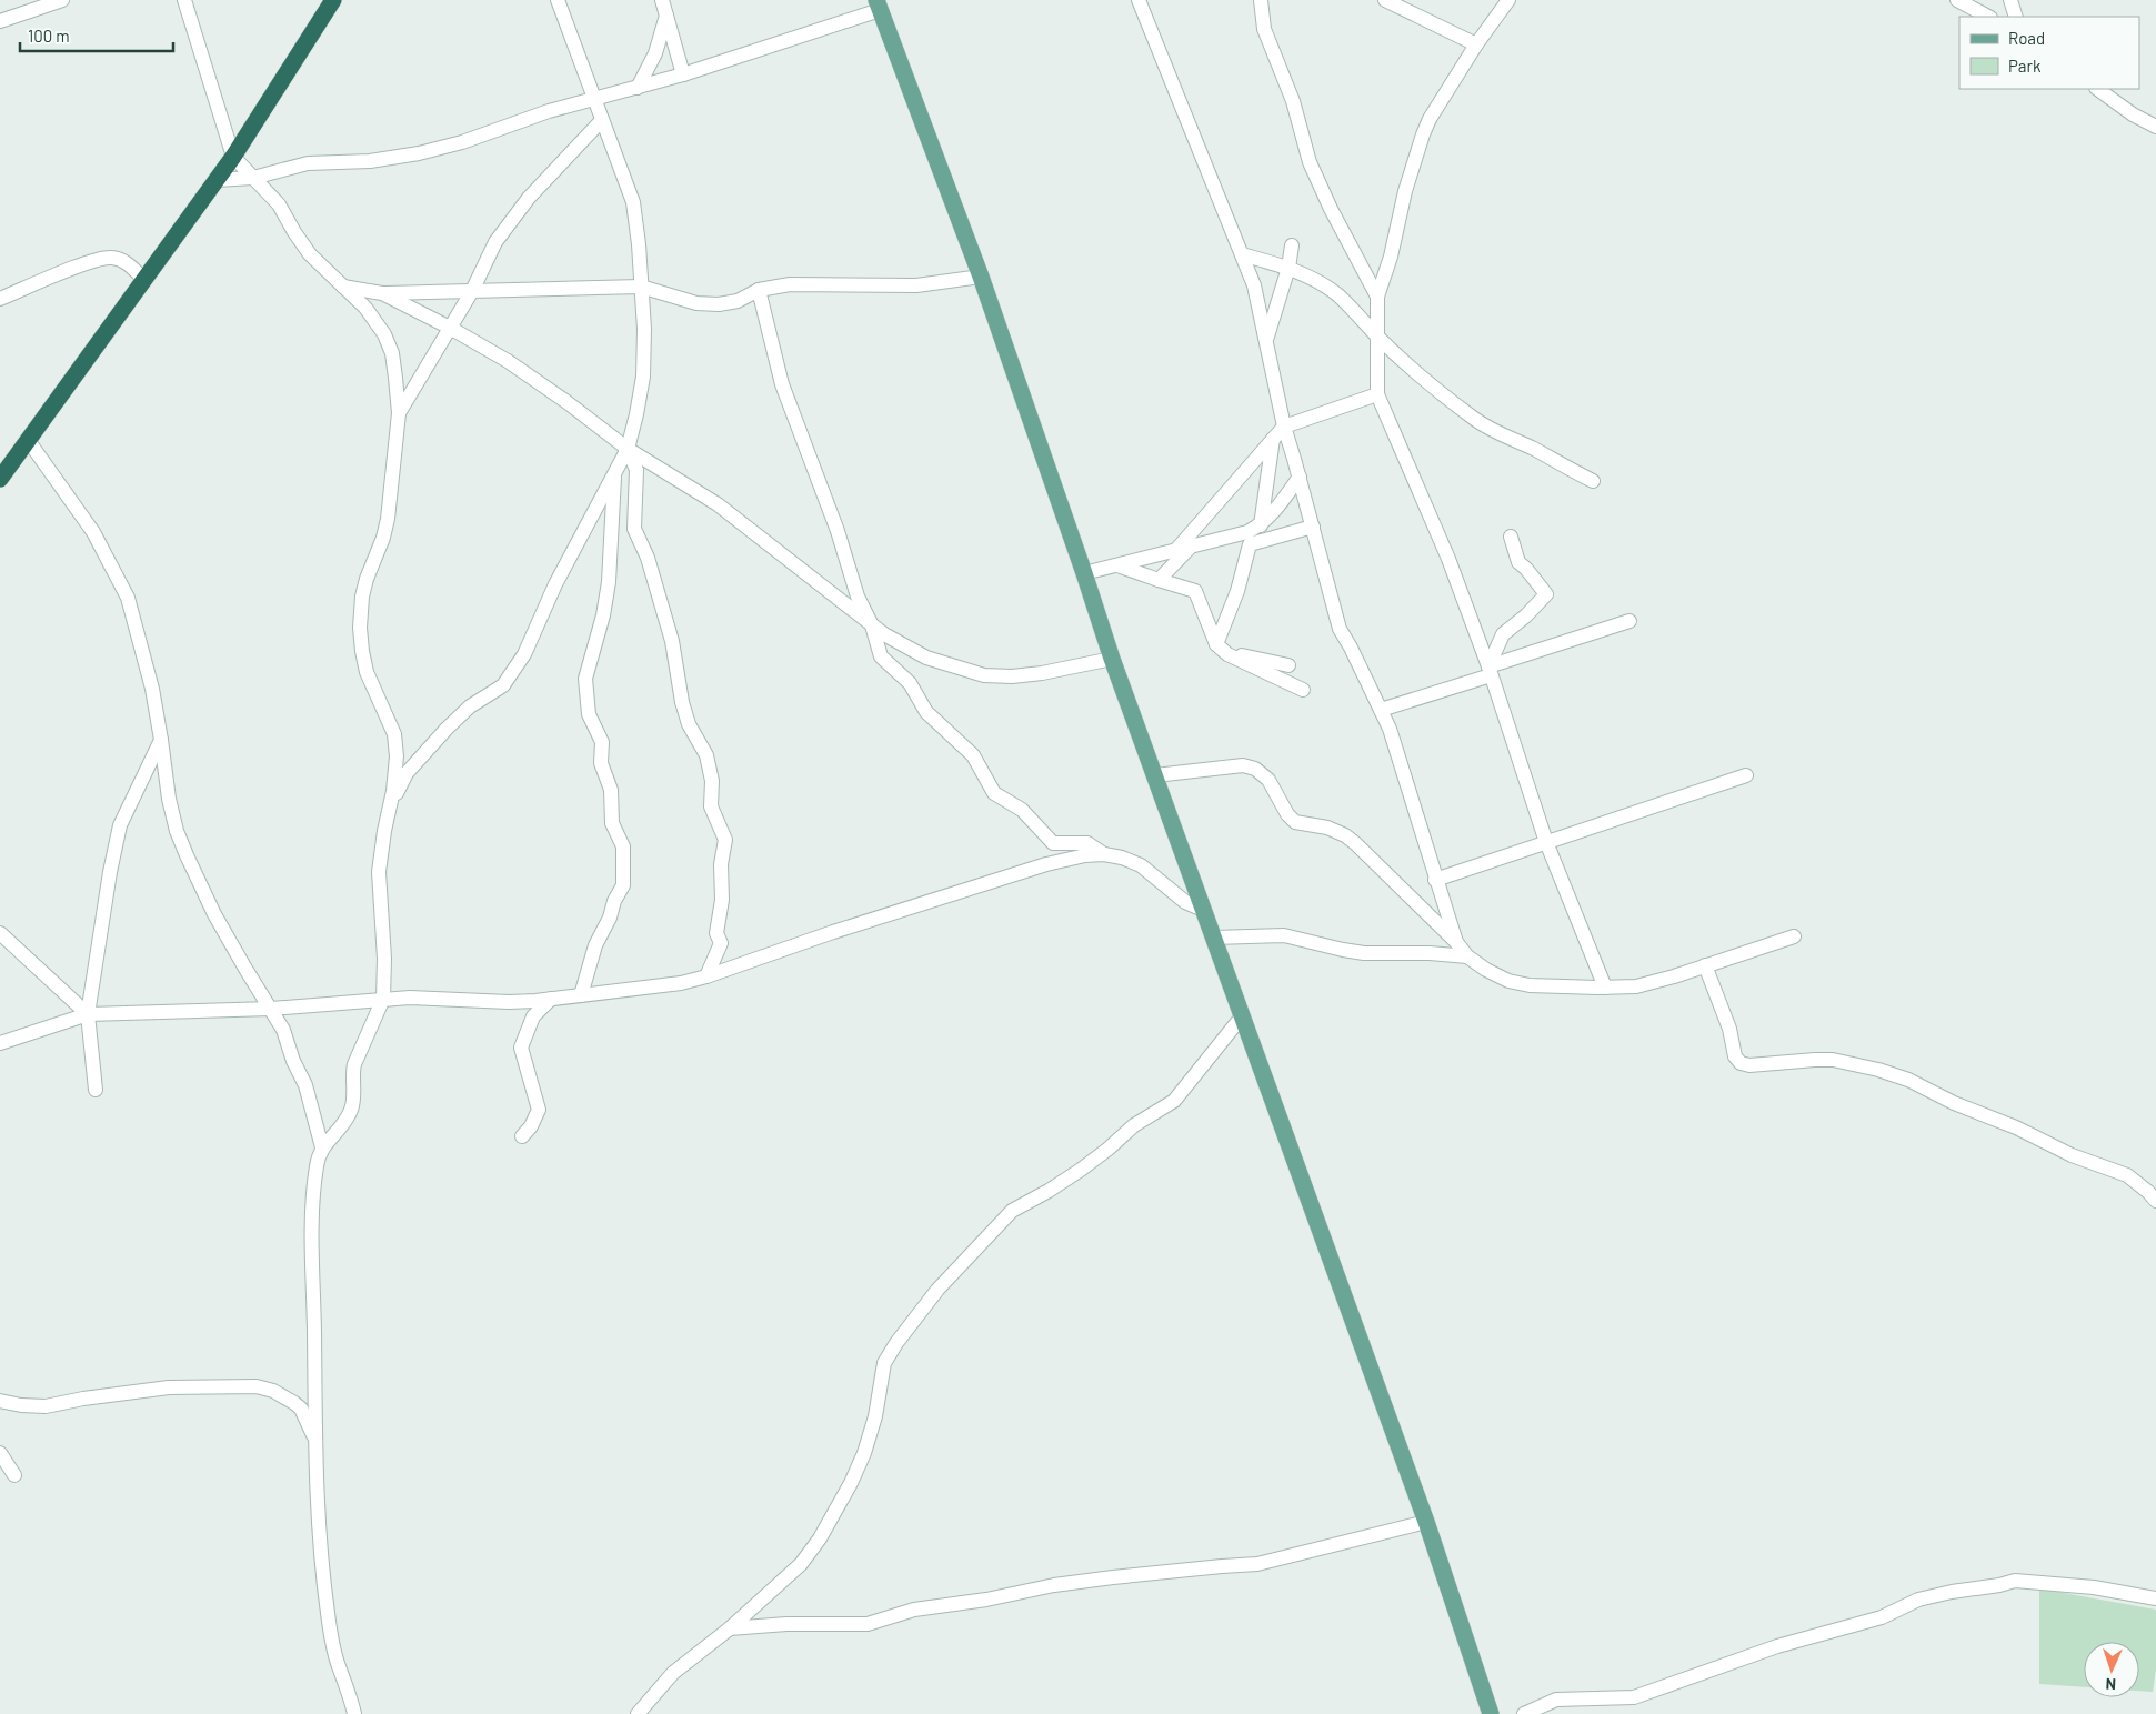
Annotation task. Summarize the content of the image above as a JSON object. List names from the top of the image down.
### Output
{
  "legend": ["Road", "Park"],
  "scale_bar": "100 m",
  "north": "bottom"
}
